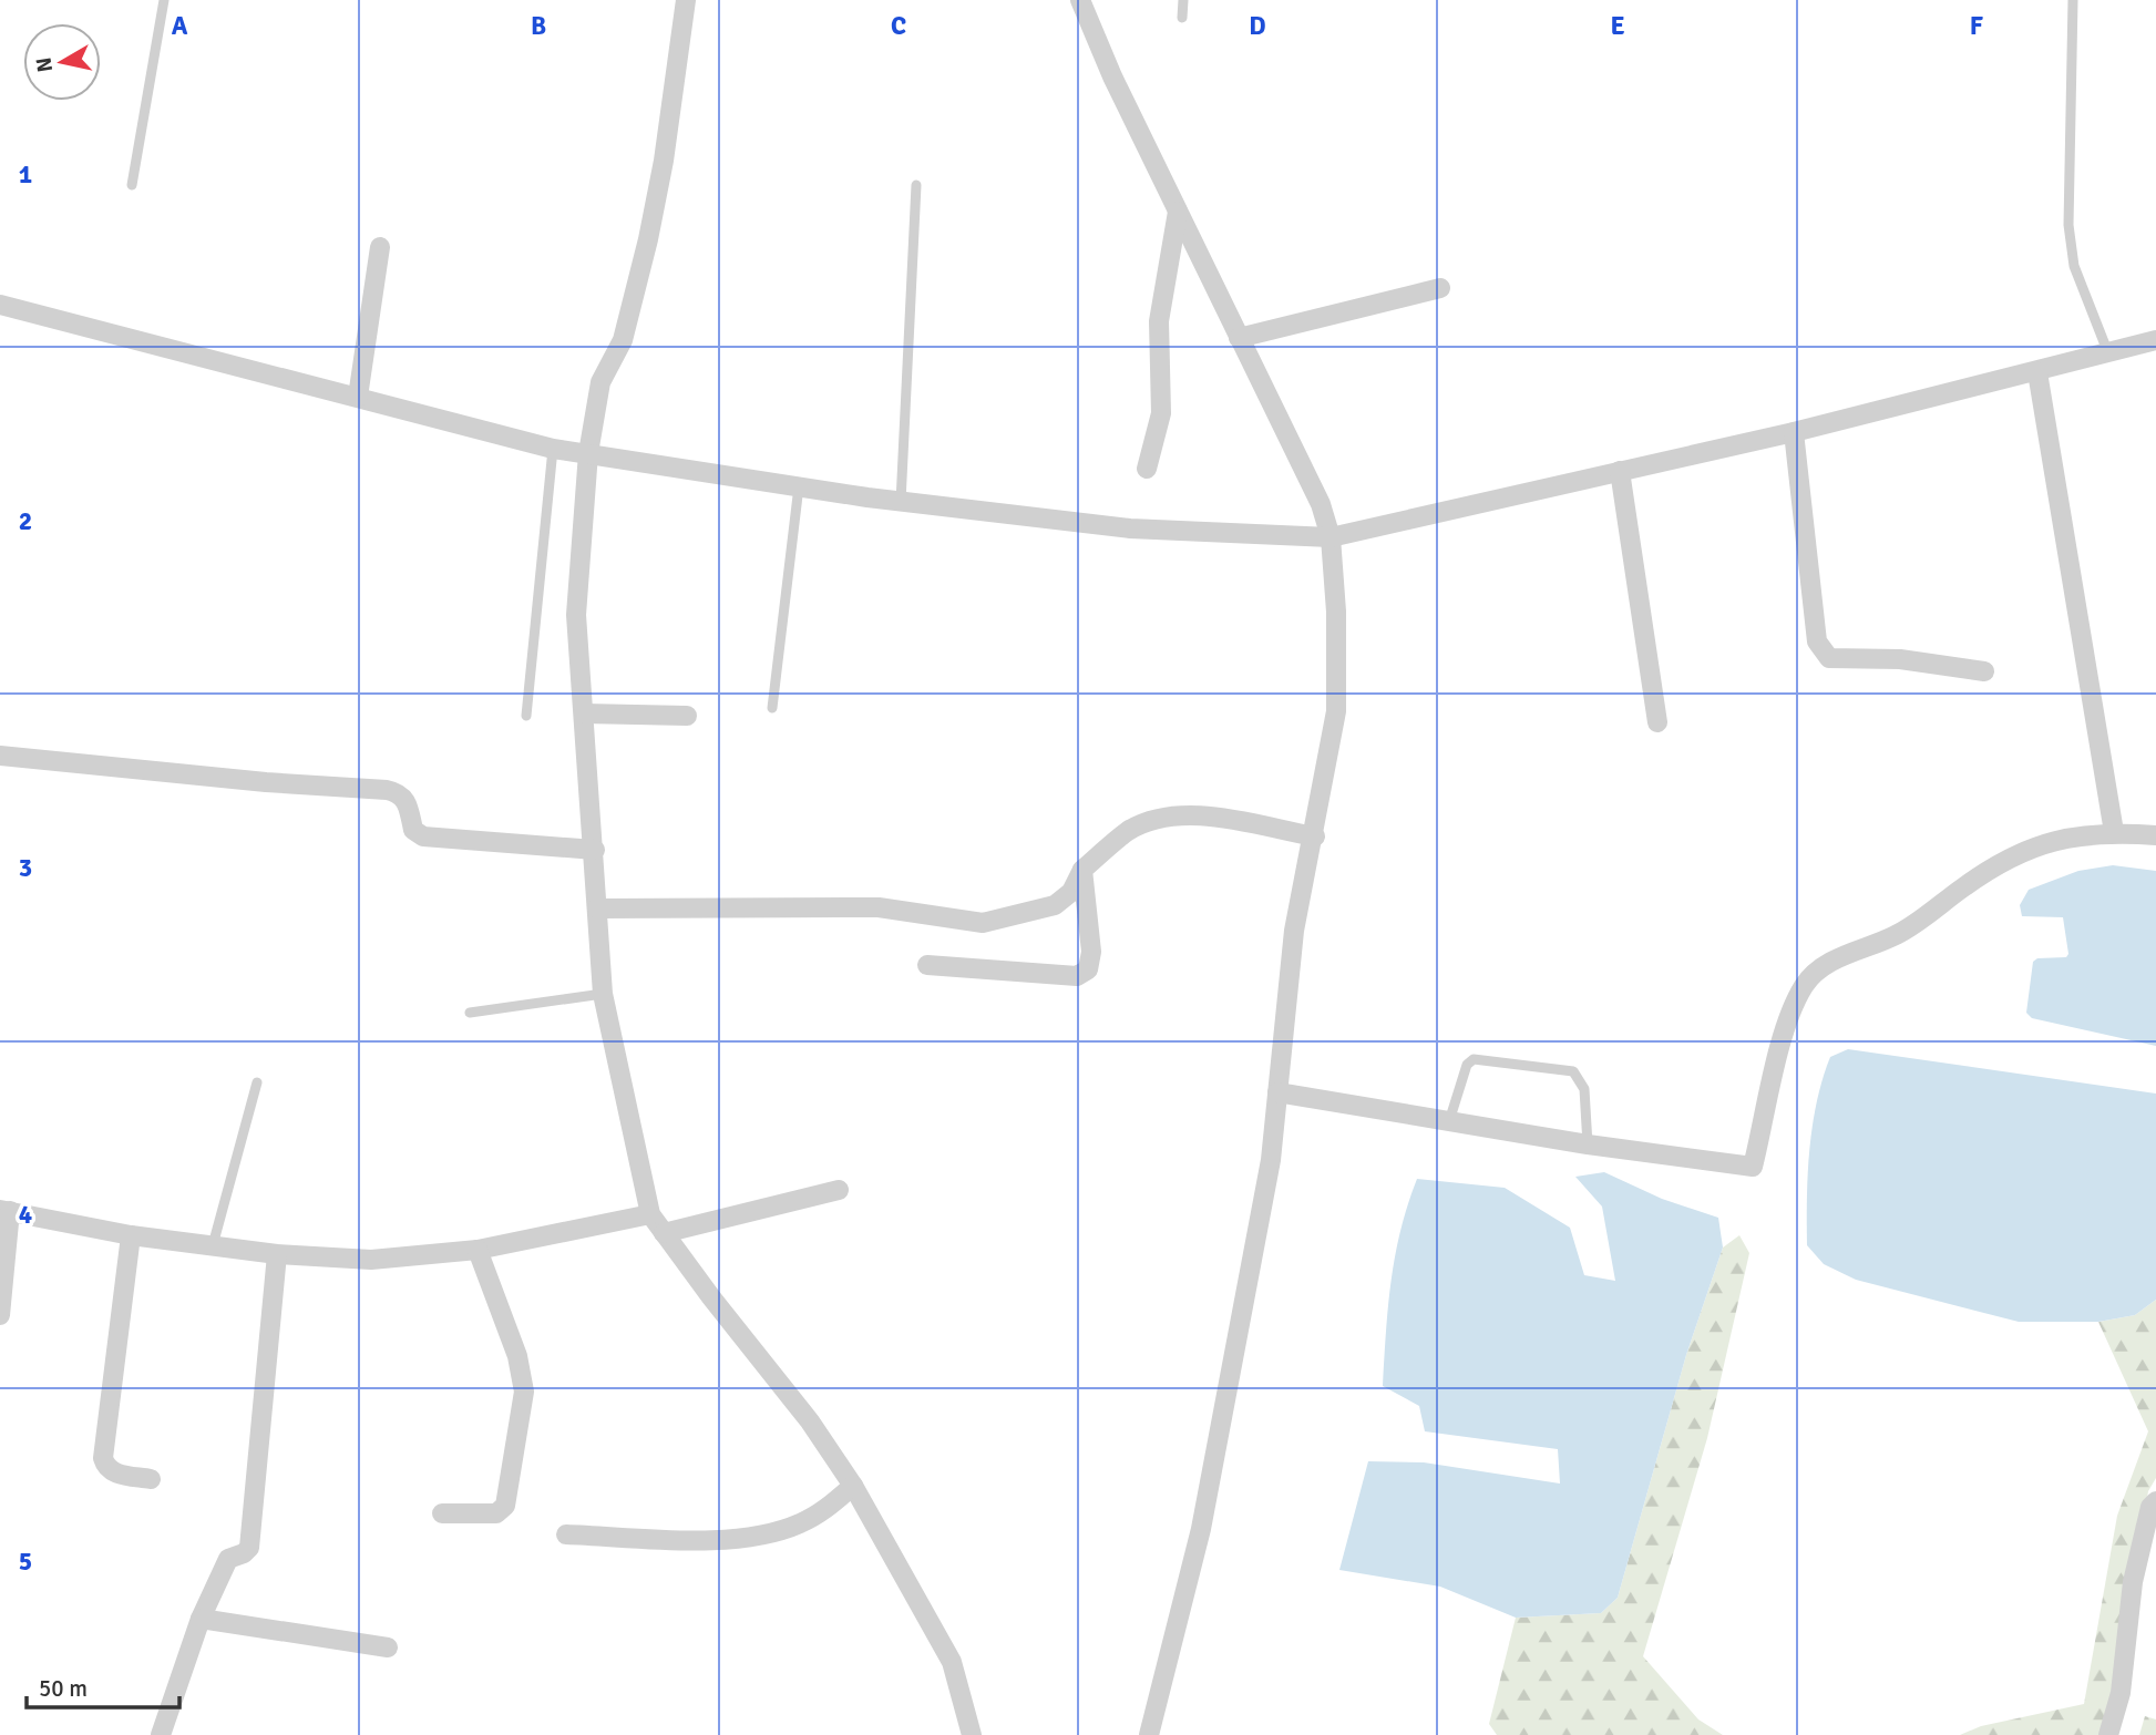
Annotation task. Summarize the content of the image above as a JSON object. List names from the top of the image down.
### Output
{
  "scale_bar": "50 m",
  "north": "left",
  "grid": {
    "columns": [
      "A",
      "B",
      "C",
      "D",
      "E",
      "F"
    ],
    "rows": [
      "1",
      "2",
      "3",
      "4",
      "5"
    ]
  }
}
